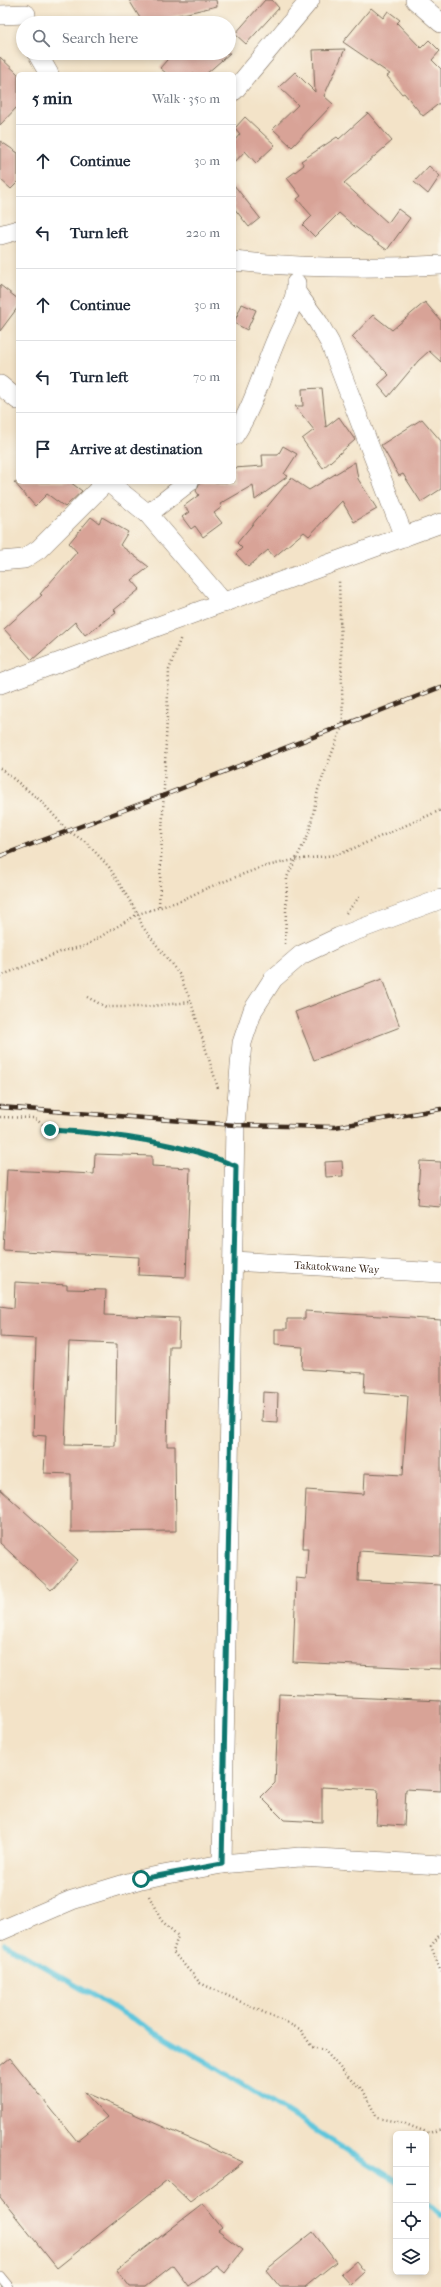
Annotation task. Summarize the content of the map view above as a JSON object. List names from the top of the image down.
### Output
{
  "streets": {
    "street": ["Takatokwane Way"]
  },
  "page": {
    "search": "Search here",
    "heading": ["5 min", "Walk · 350 m"],
    "list": [
      ["Continue", "30 m"],
      ["Turn left", "220 m"],
      ["Continue", "30 m"],
      ["Turn left", "70 m"],
      "Arrive at destination"
    ],
    "map_buttons": ["+", "−"]
  }
}
